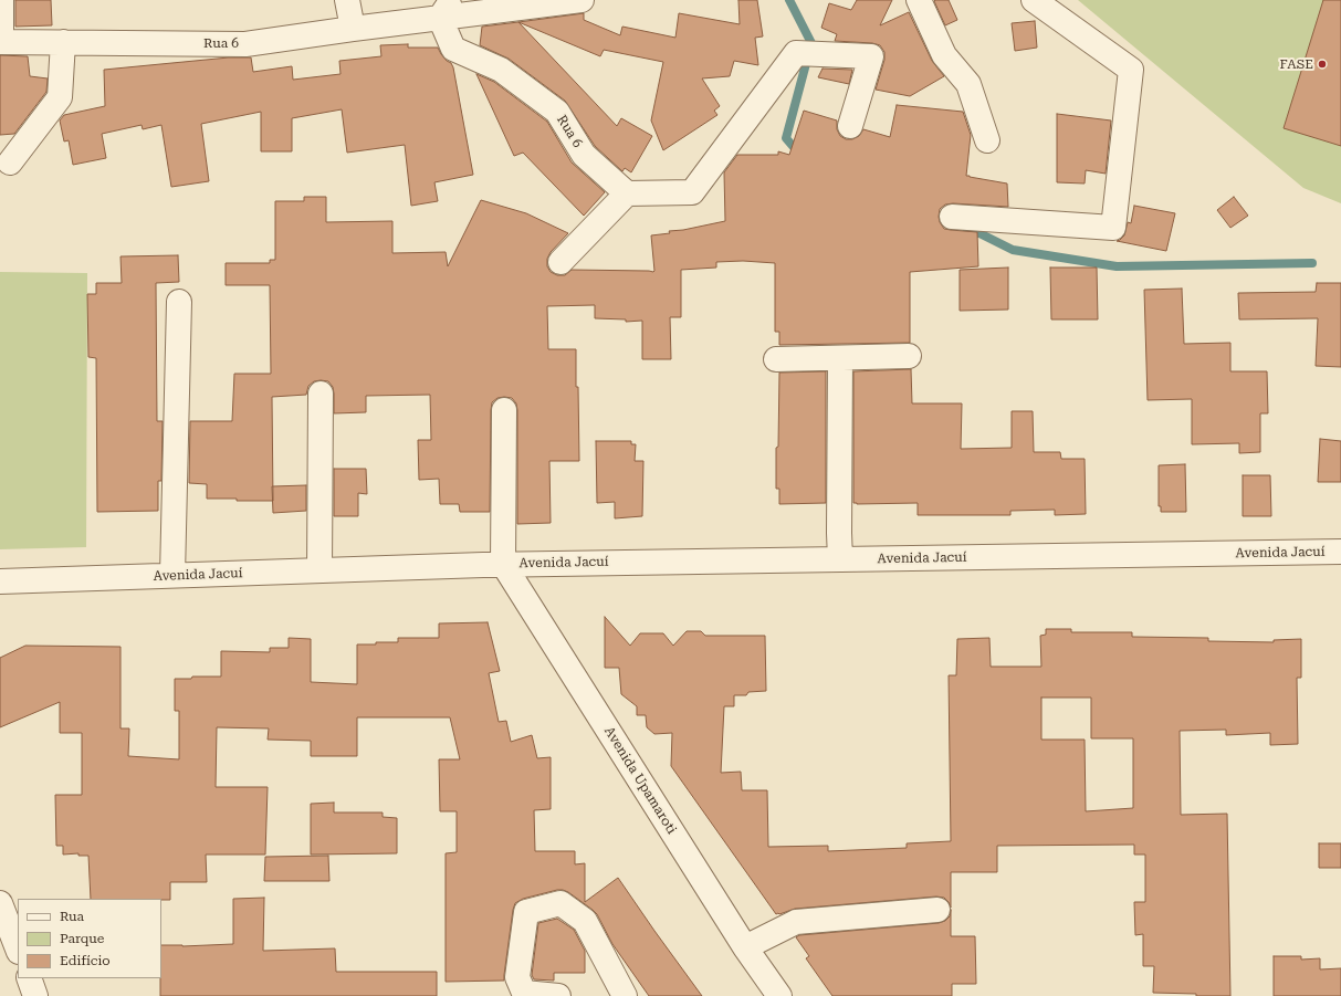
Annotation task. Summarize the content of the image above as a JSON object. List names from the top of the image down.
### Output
{
  "streets": {
    "street": ["Rua 6", "Avenida Jacuí", "Avenida Upamaroti"]
  },
  "crossings": [
    ["Avenida Jacuí", "Avenida Upamaroti"]
  ],
  "places": ["FASE"],
  "legend": ["Rua", "Parque", "Edifício"]
}
